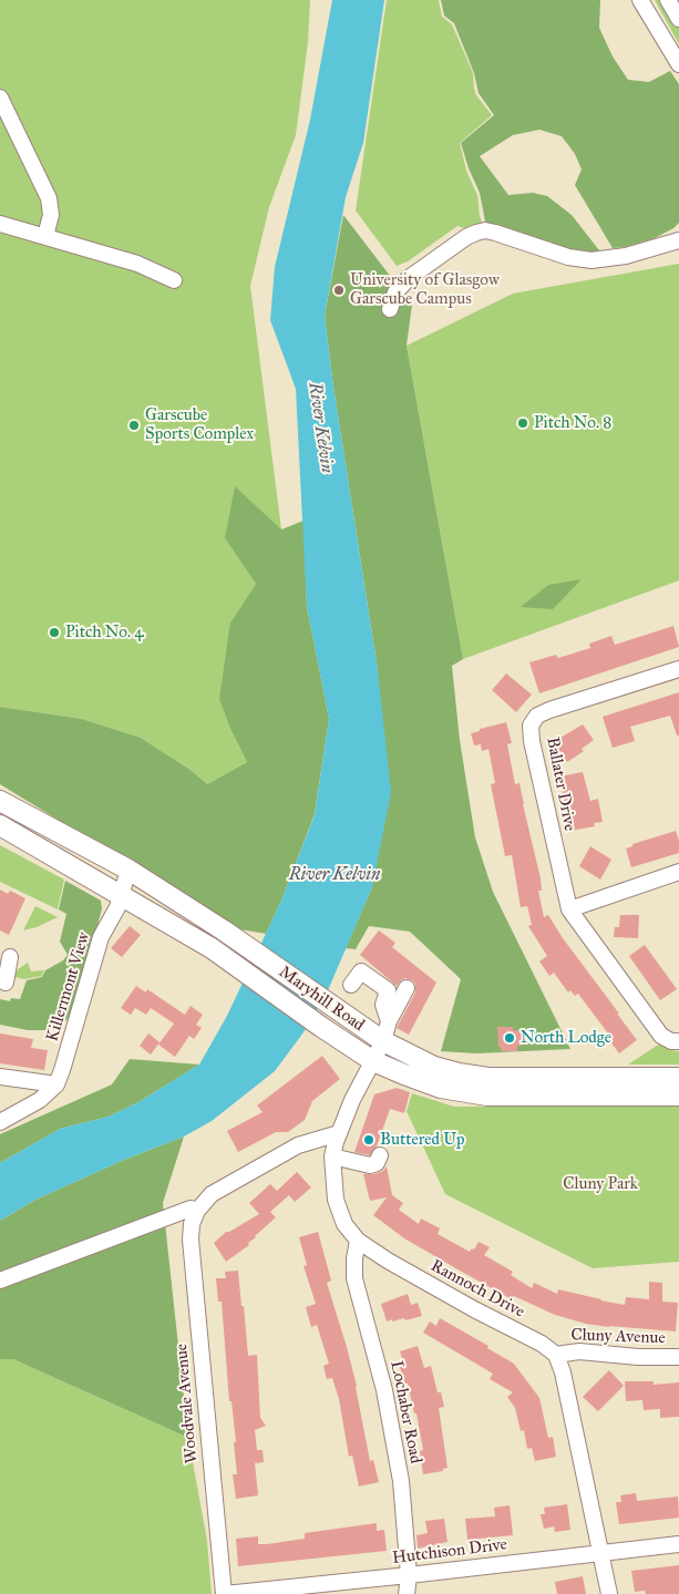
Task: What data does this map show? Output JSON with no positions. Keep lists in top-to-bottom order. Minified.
{"streets":{"main road":["Maryhill Road"],"street":["Ballater Drive","Killermont View","Rannoch Drive","Cluny Avenue","Woodvale Avenue","Lochaber Road","Hutchison Drive"]},"crossings":[["Killermont View","Maryhill Road"],["Maryhill Road","Rannoch Drive"],["Rannoch Drive","Cluny Avenue"],["Rannoch Drive","Lochaber Road"],["Woodvale Avenue","Hutchison Drive"],["Lochaber Road","Hutchison Drive"]],"water":["River Kelvin"],"parks":["Cluny Park"],"places":["University of Glasgow Garscube Campus","Pitch No. 8","Garscube Sports Complex","Pitch No. 4","North Lodge","Buttered Up"]}
